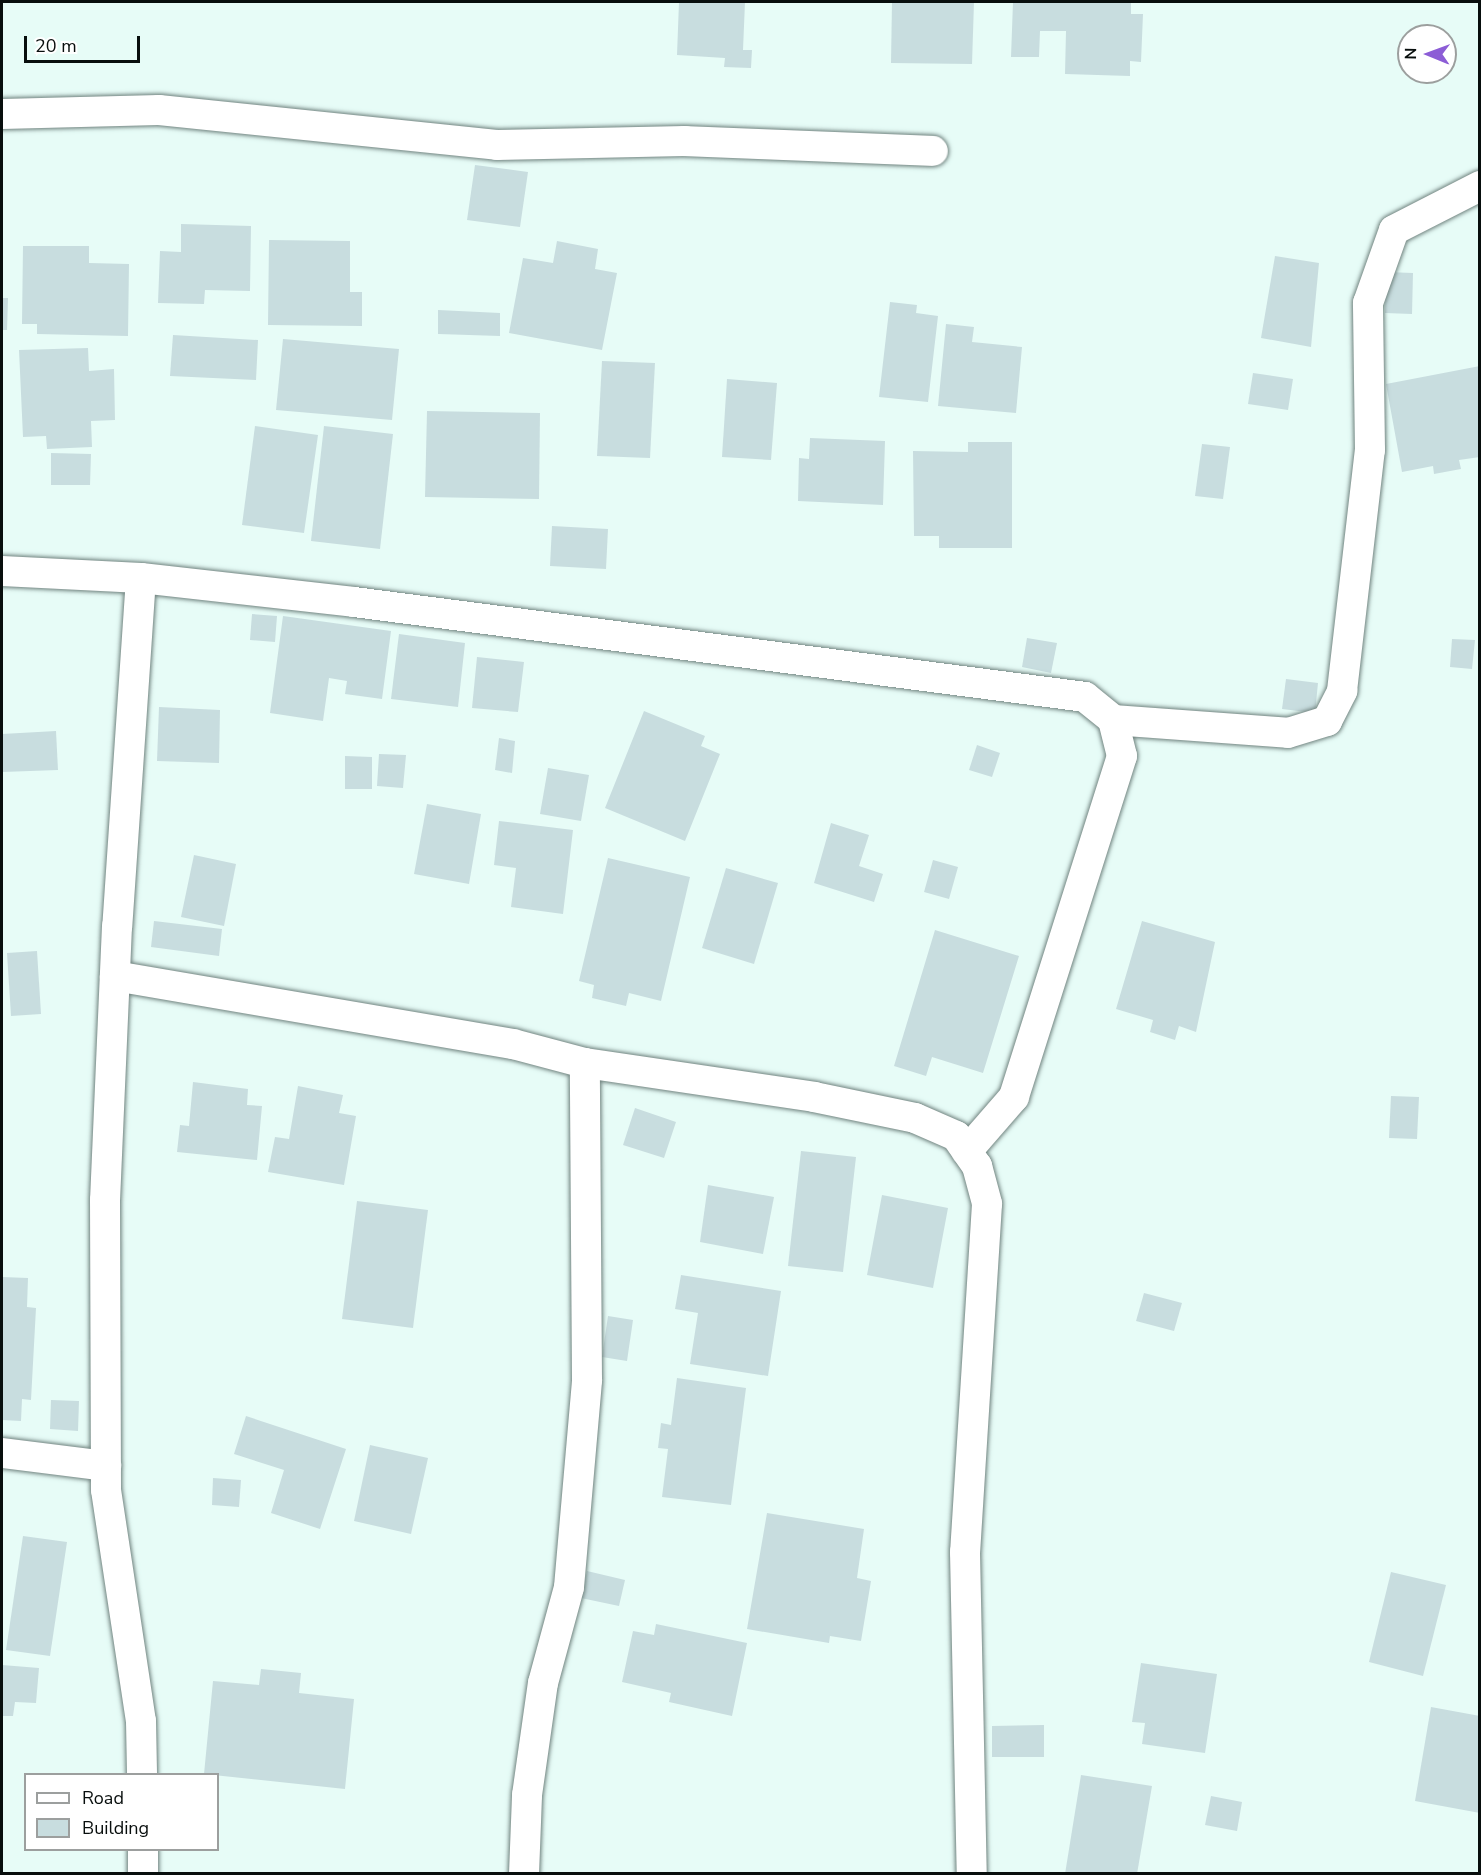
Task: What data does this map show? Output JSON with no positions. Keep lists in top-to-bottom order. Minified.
{"legend":["Road","Building"],"scale_bar":"20 m","north":"left"}
